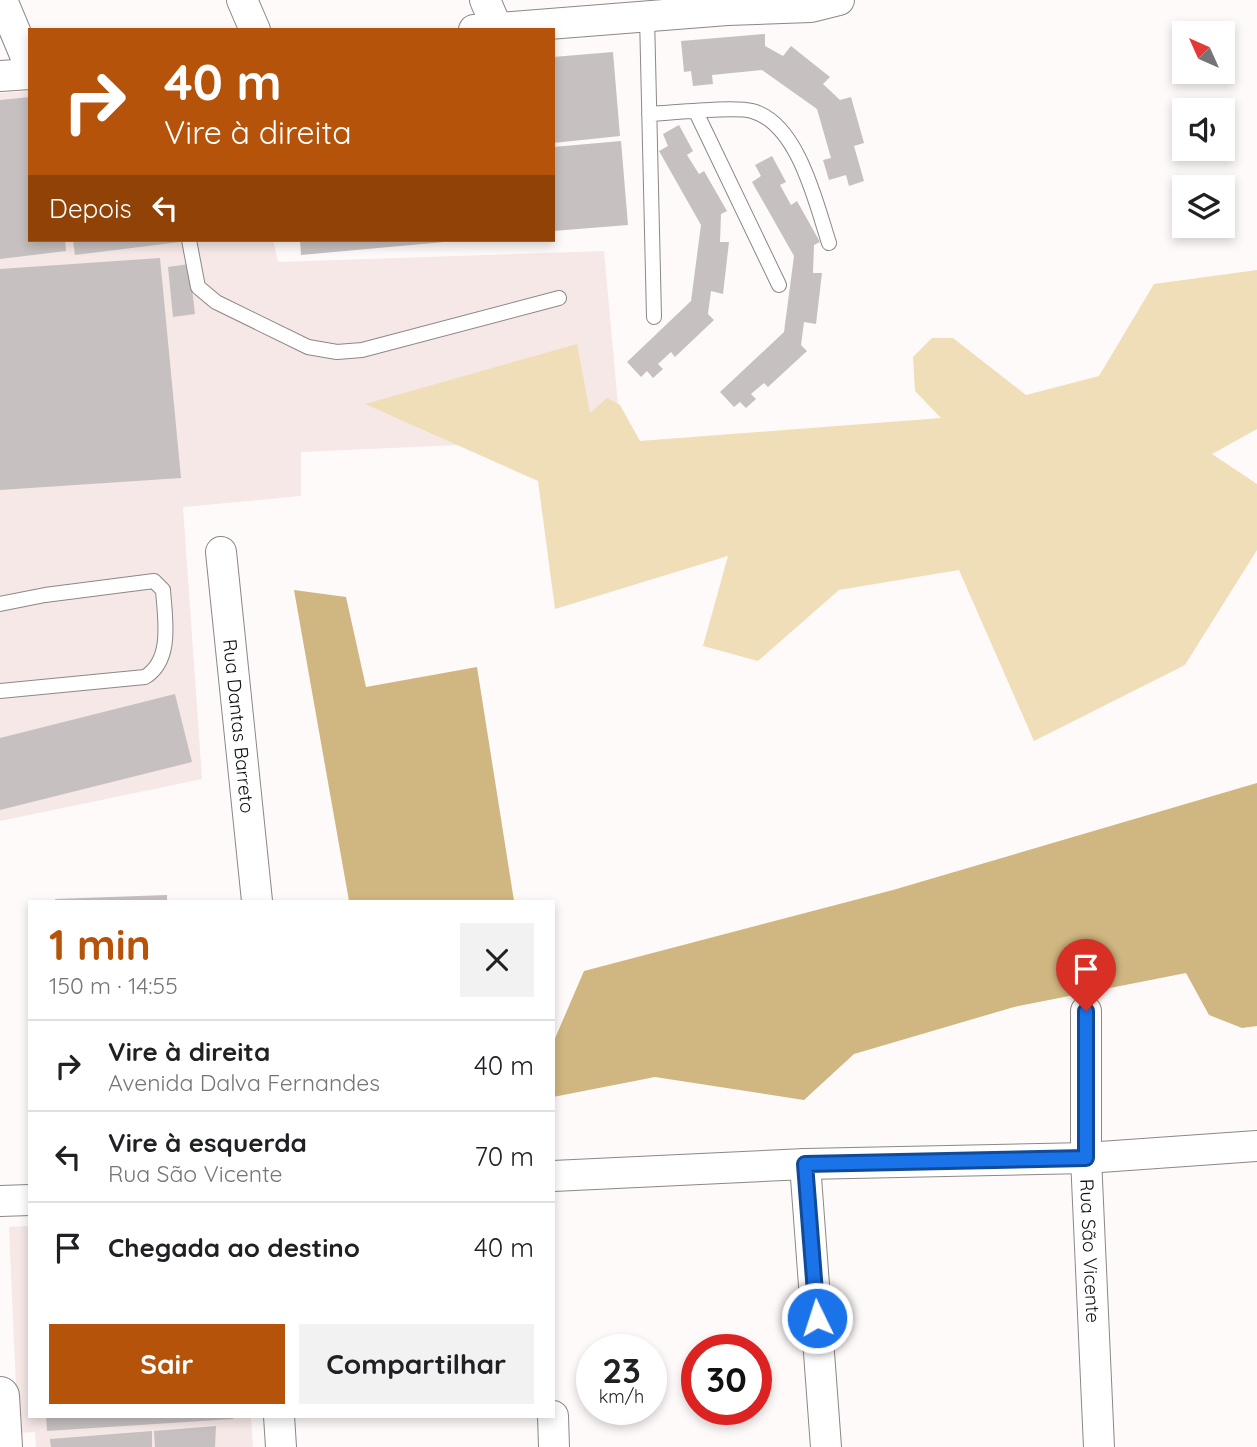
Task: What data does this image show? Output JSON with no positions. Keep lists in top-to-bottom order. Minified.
{"streets":{"street":["Rua Dantas Barreto","Rua São Vicente"]},"north":"top left","page":{"turn":["40 m","Vire à direita"],"then":"Depois","heading":["1 min","150 m · 14:55"],"list":[{"name":"Vire à direita","note":"Avenida Dalva Fernandes","value":"40 m"},{"name":"Vire à esquerda","note":"Rua São Vicente","value":"70 m"},{"name":"Chegada ao destino","value":"40 m"}],"buttons":["Sair","Compartilhar"],"speed":"23 km/h","limit":"30"}}
